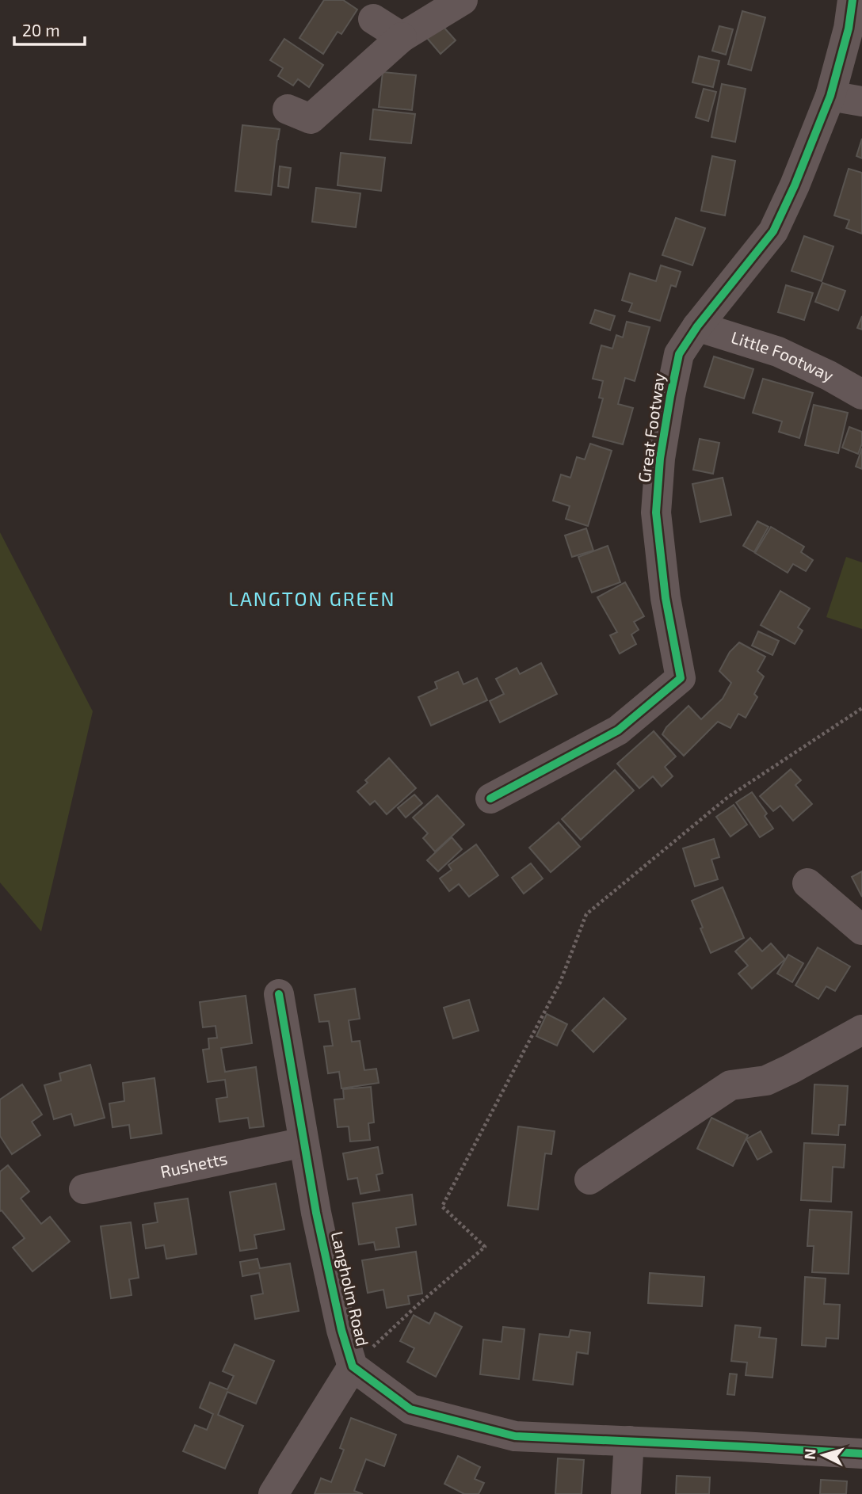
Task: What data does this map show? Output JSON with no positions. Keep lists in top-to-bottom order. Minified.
{"streets":{"street":["Little Footway","Great Footway","Rushetts","Langholm Road"]},"crossings":[["Little Footway","Great Footway"],["Rushetts","Langholm Road"]],"districts":["LANGTON GREEN"],"scale_bar":"20 m","north":"left"}
